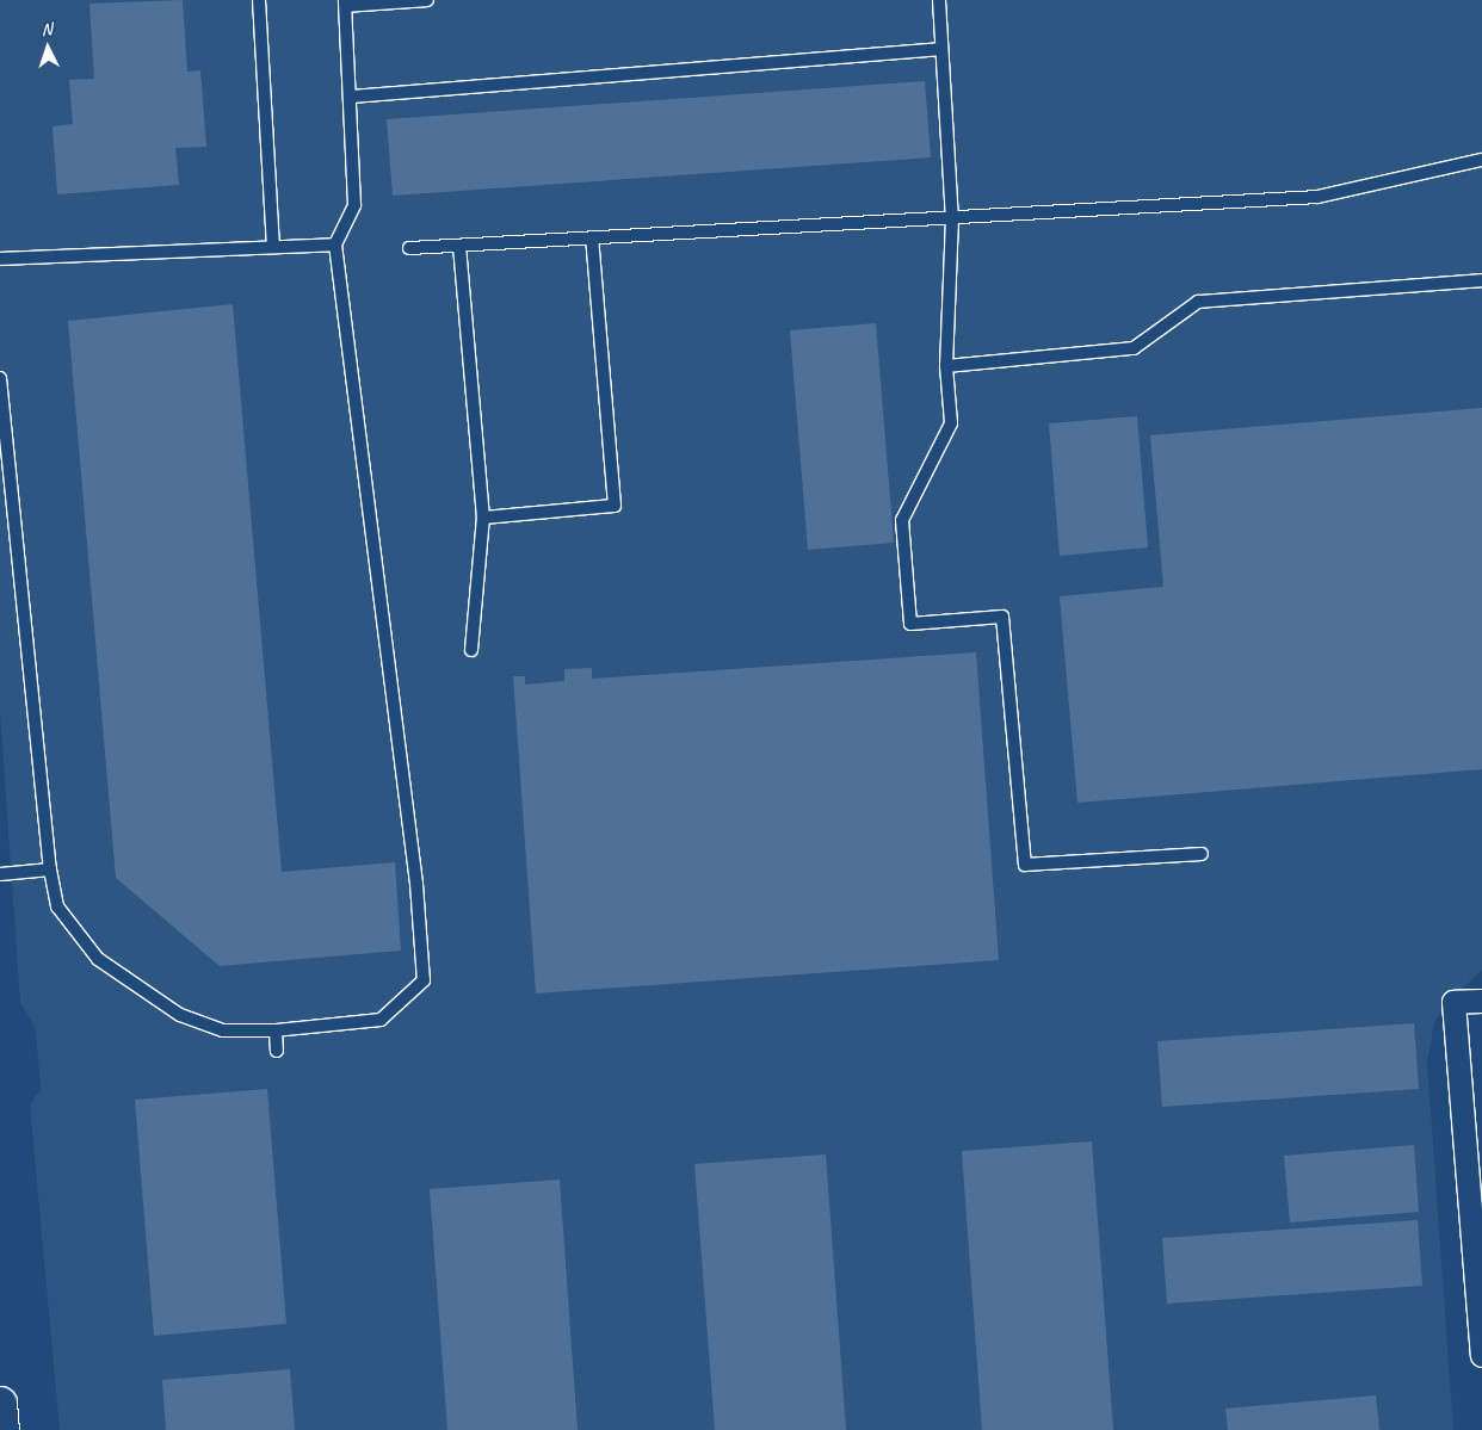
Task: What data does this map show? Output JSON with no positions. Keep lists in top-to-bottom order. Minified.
{"north":"top"}
